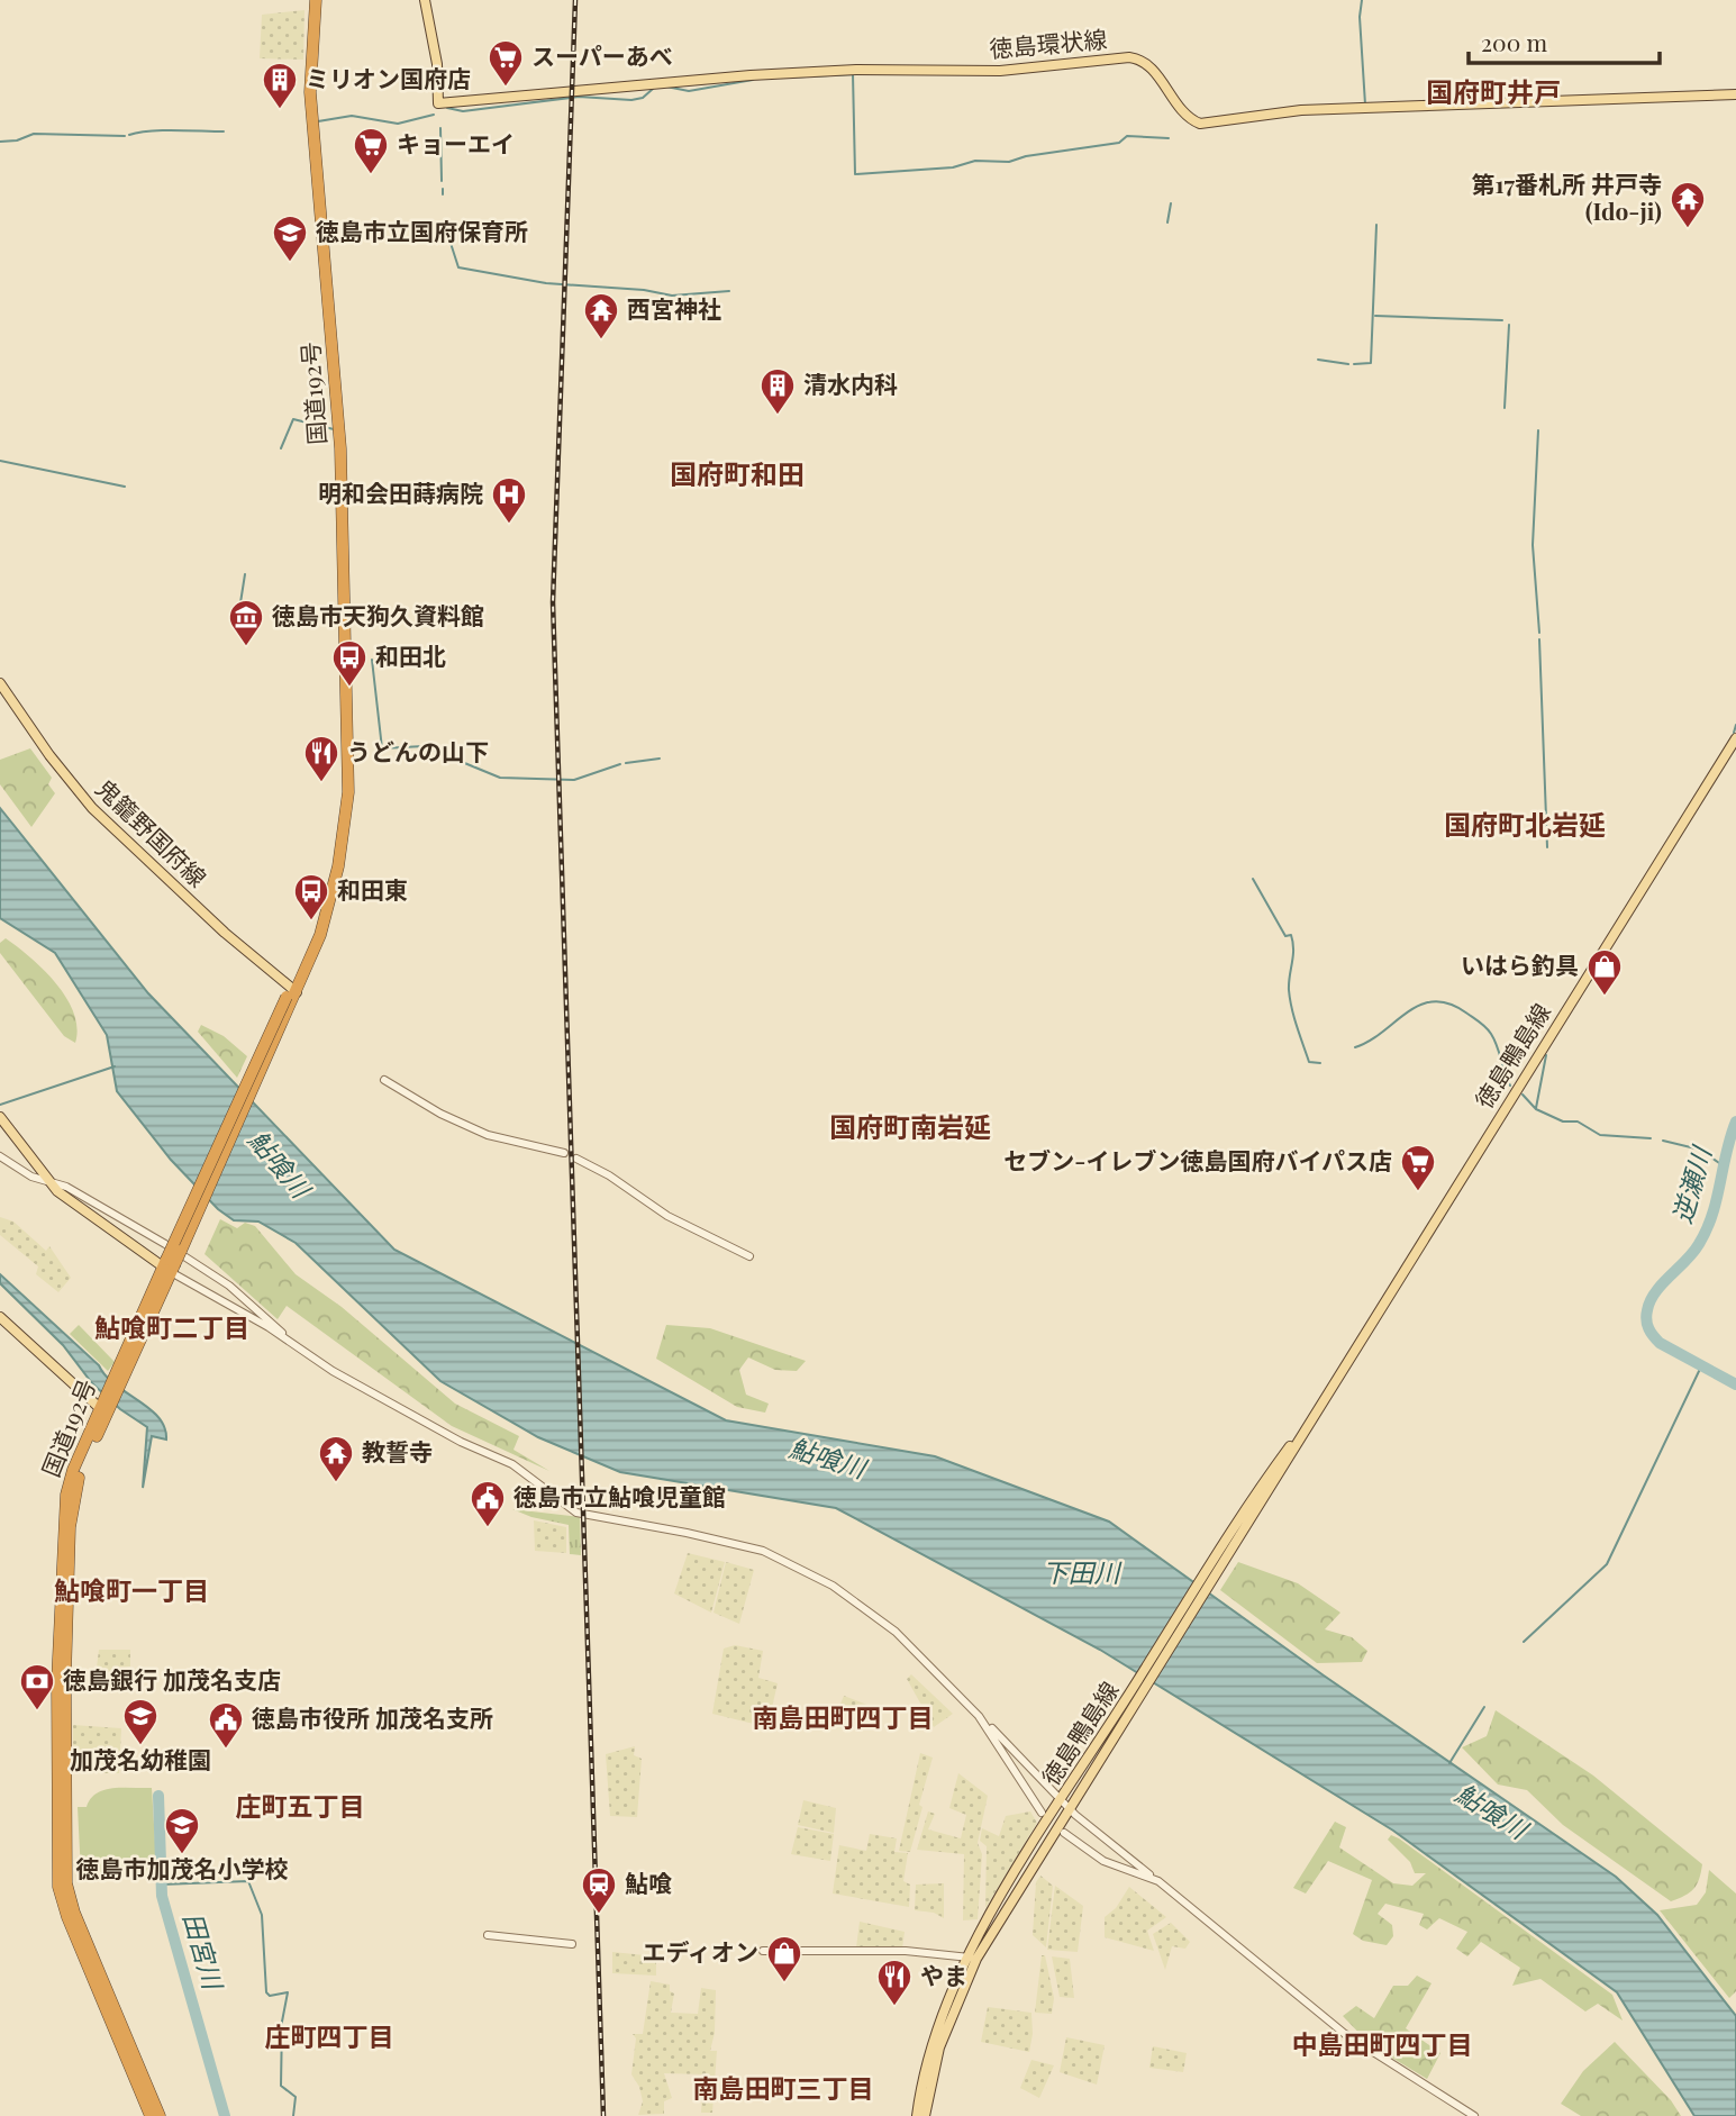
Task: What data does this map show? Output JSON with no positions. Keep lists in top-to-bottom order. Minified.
{"streets":{"highway":["国道192号"],"main road":["徳島環状線","鬼籠野国府線","徳島鴨島線"]},"crossings":[["国道192号","鬼籠野国府線"]],"districts":["国府町井戸","国府町和田","国府町北岩延","国府町南岩延","鮎喰町二丁目","鮎喰町一丁目","南島田町四丁目","庄町五丁目","庄町四丁目","中島田町四丁目","南島田町三丁目"],"water":["鮎喰川","逆瀬川","下田川","田宮川"],"places":{"supermarket":["スーパーあべ","キョーエイ","セブン-イレブン徳島国府バイパス店"],"building":["ミリオン国府店","清水内科"],"temple":["第17番札所 井戸寺 (Ido-ji)","西宮神社","教誓寺"],"school or university":["徳島市立国府保育所","加茂名幼稚園","徳島市加茂名小学校"],"hospital":["明和会田蒔病院"],"museum":["徳島市天狗久資料館"],"bus stop":["和田北","和田東"],"restaurant":["うどんの山下","やま"],"shop":["いはら釣具","エディオン"],"public building":["徳島市立鮎喰児童館","徳島市役所 加茂名支所"],"bank":["徳島銀行 加茂名支店"],"station":["鮎喰"]},"scale_bar":"200 m"}
